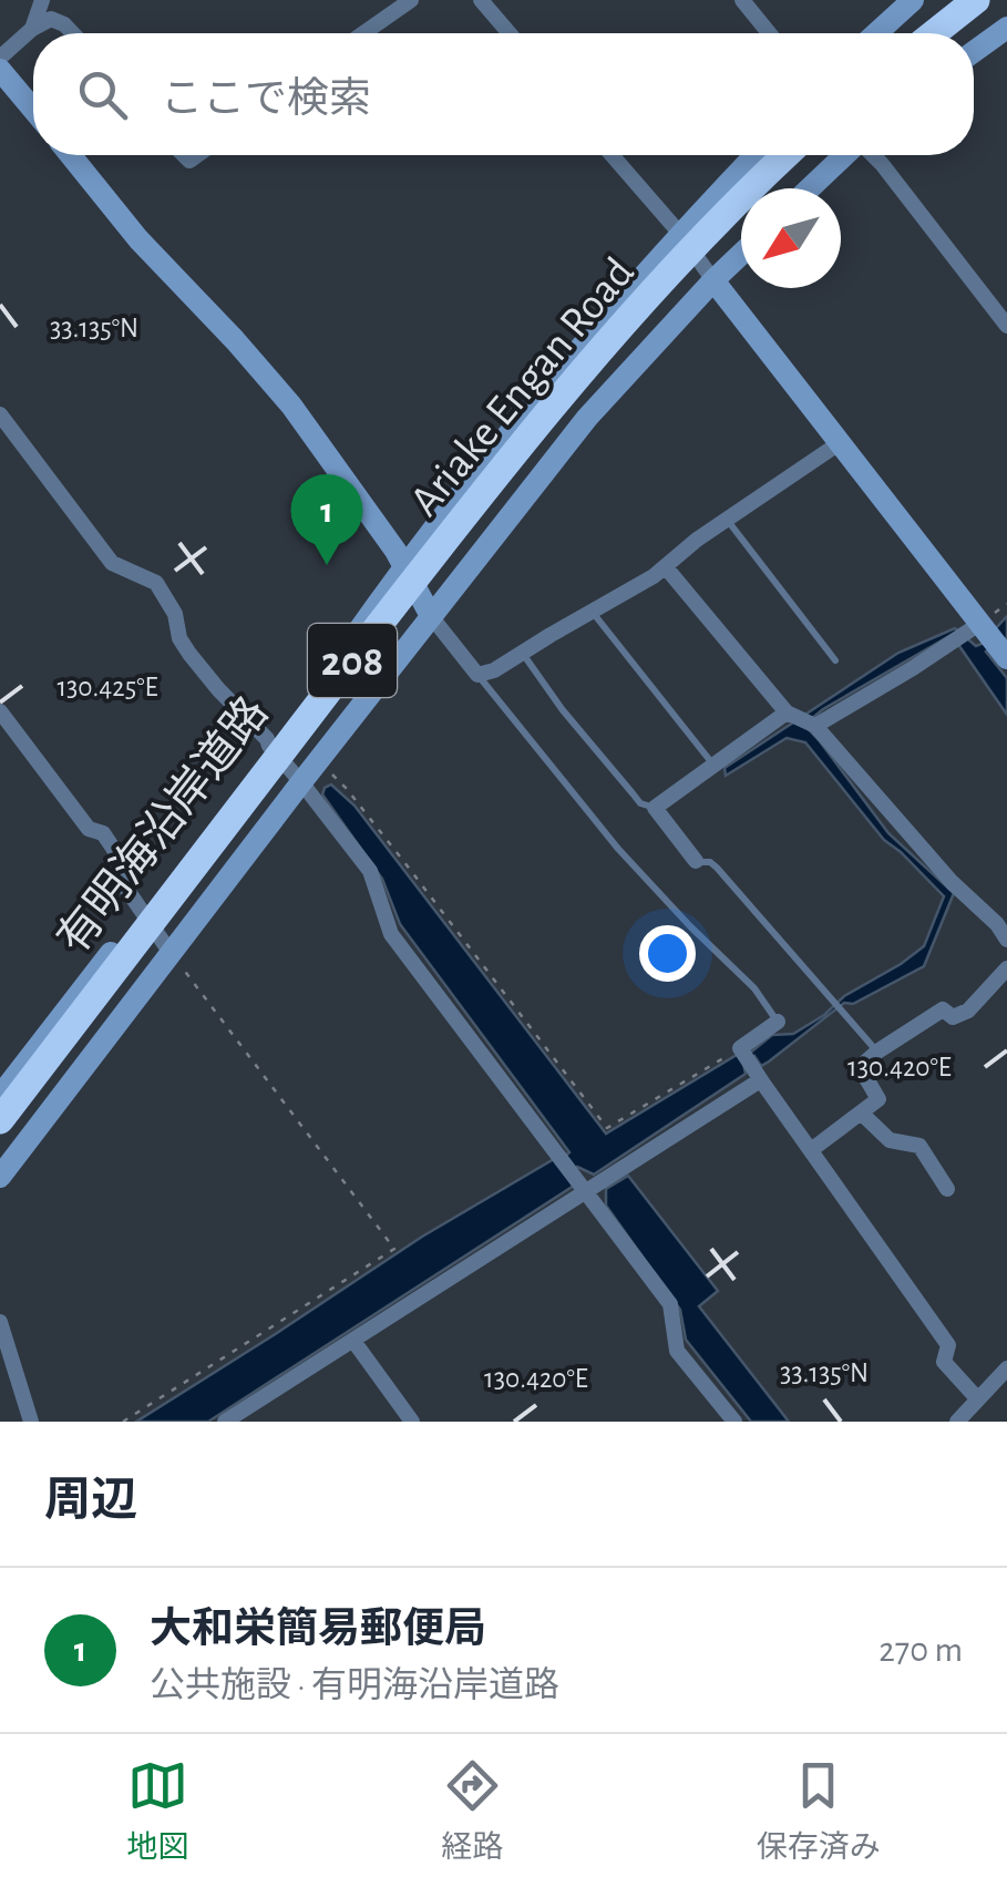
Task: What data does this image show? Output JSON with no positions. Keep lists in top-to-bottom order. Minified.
{"streets":{"highway":["Ariake Engan Road","208"],"main road":["有明海沿岸道路"]},"north":"bottom left","page":{"search":"ここで検索","pins":"1","heading":"周辺","list":[{"mark":"1","name":"大和栄簡易郵便局","note":"公共施設 · 有明海沿岸道路","value":"270 m"}],"nav":["地図","経路","保存済み"]},"coordinates":["33.135°N","130.425°E","130.420°E"]}
